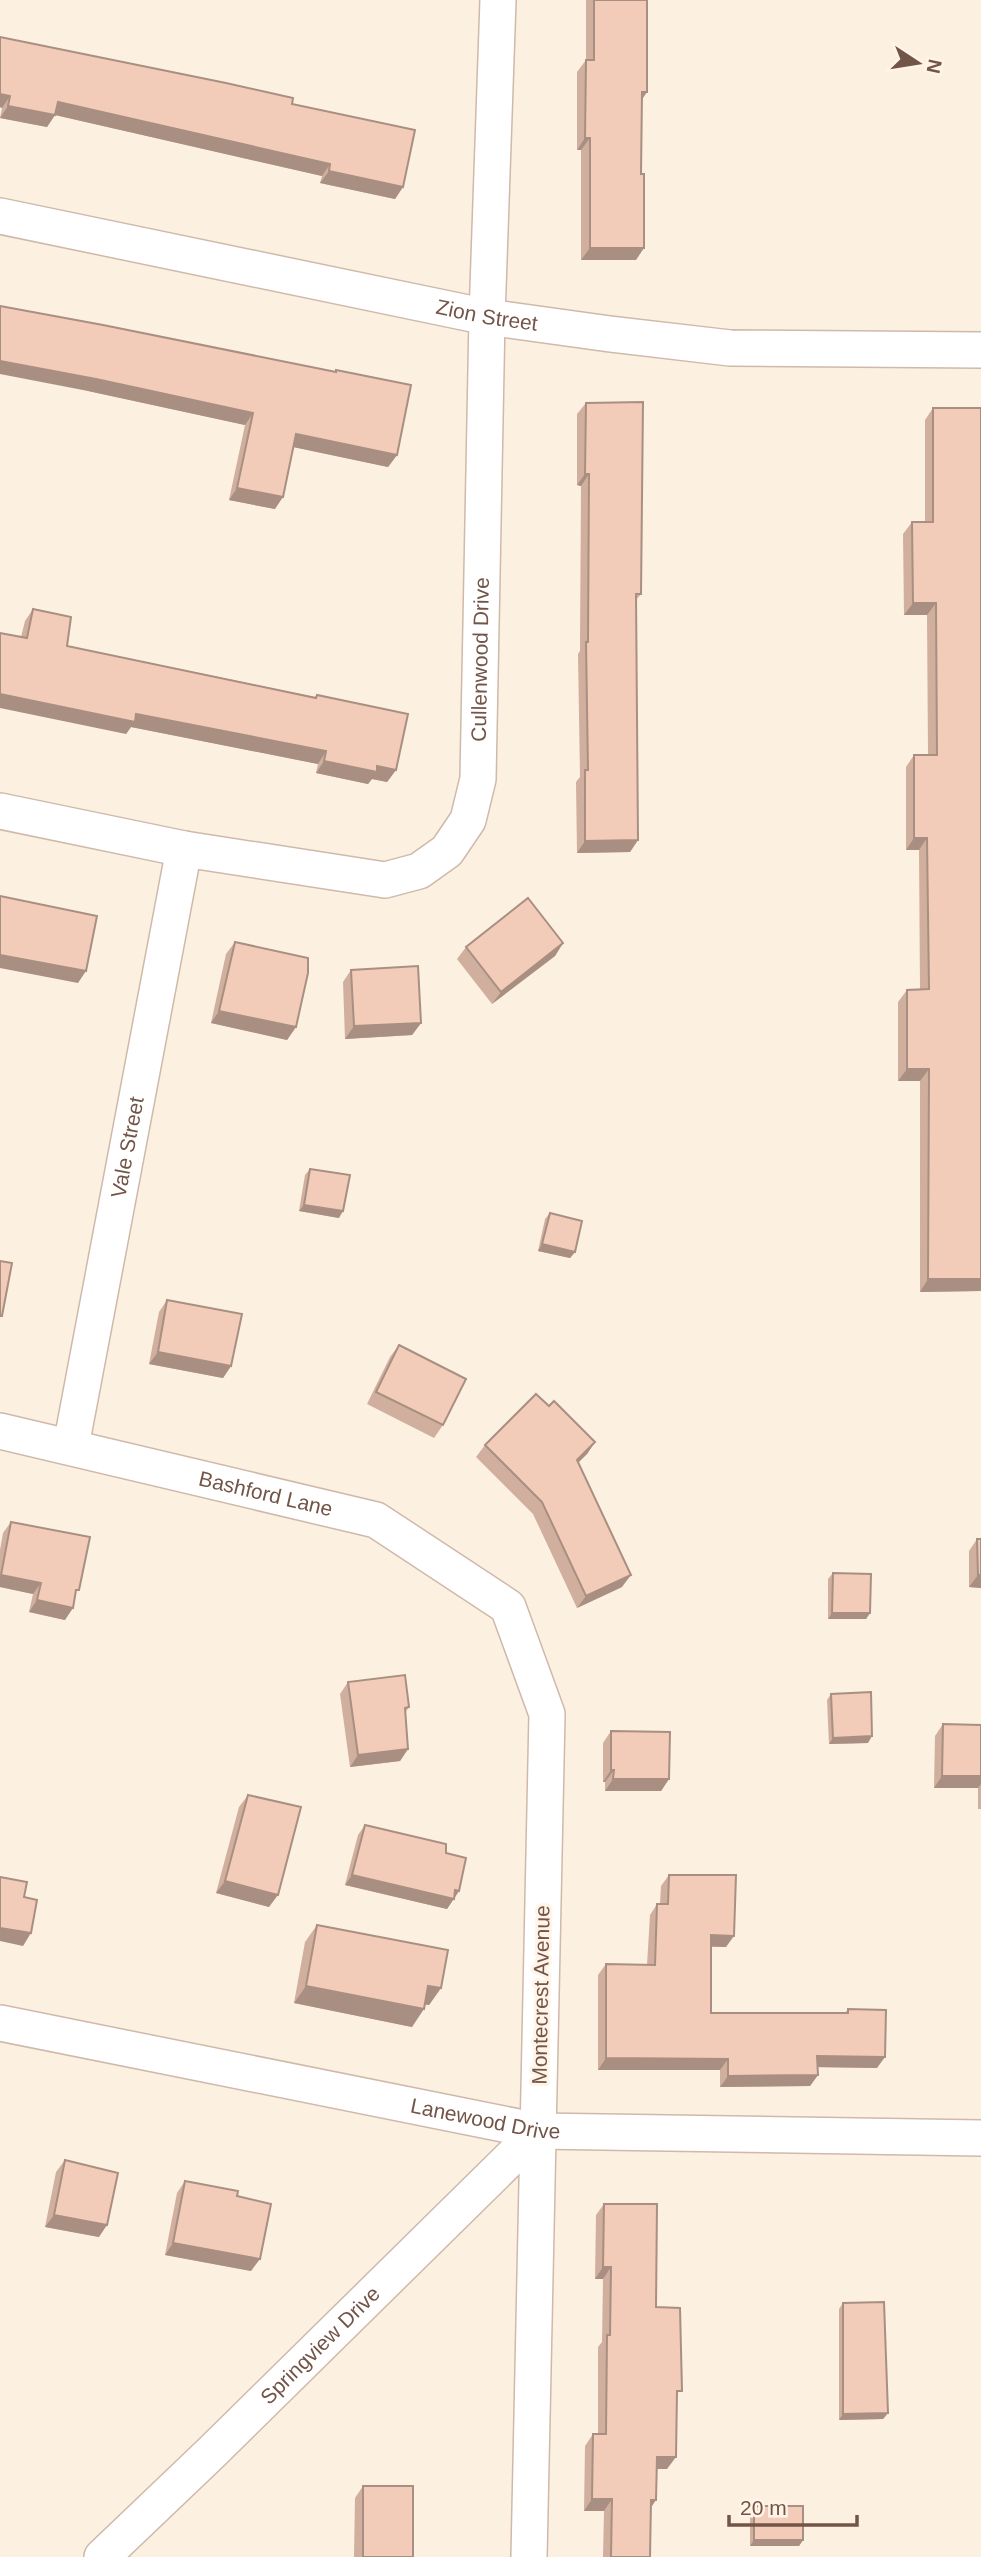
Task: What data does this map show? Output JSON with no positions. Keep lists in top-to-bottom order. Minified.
{"streets":{"street":["Zion Street","Cullenwood Drive","Vale Street","Bashford Lane","Montecrest Avenue","Lanewood Drive","Springview Drive"]},"crossings":[["Zion Street","Cullenwood Drive"],["Cullenwood Drive","Vale Street"],["Vale Street","Bashford Lane"],["Bashford Lane","Montecrest Avenue"],["Montecrest Avenue","Lanewood Drive"],["Montecrest Avenue","Springview Drive"],["Lanewood Drive","Springview Drive"]],"scale_bar":"20 m","north":"right"}
